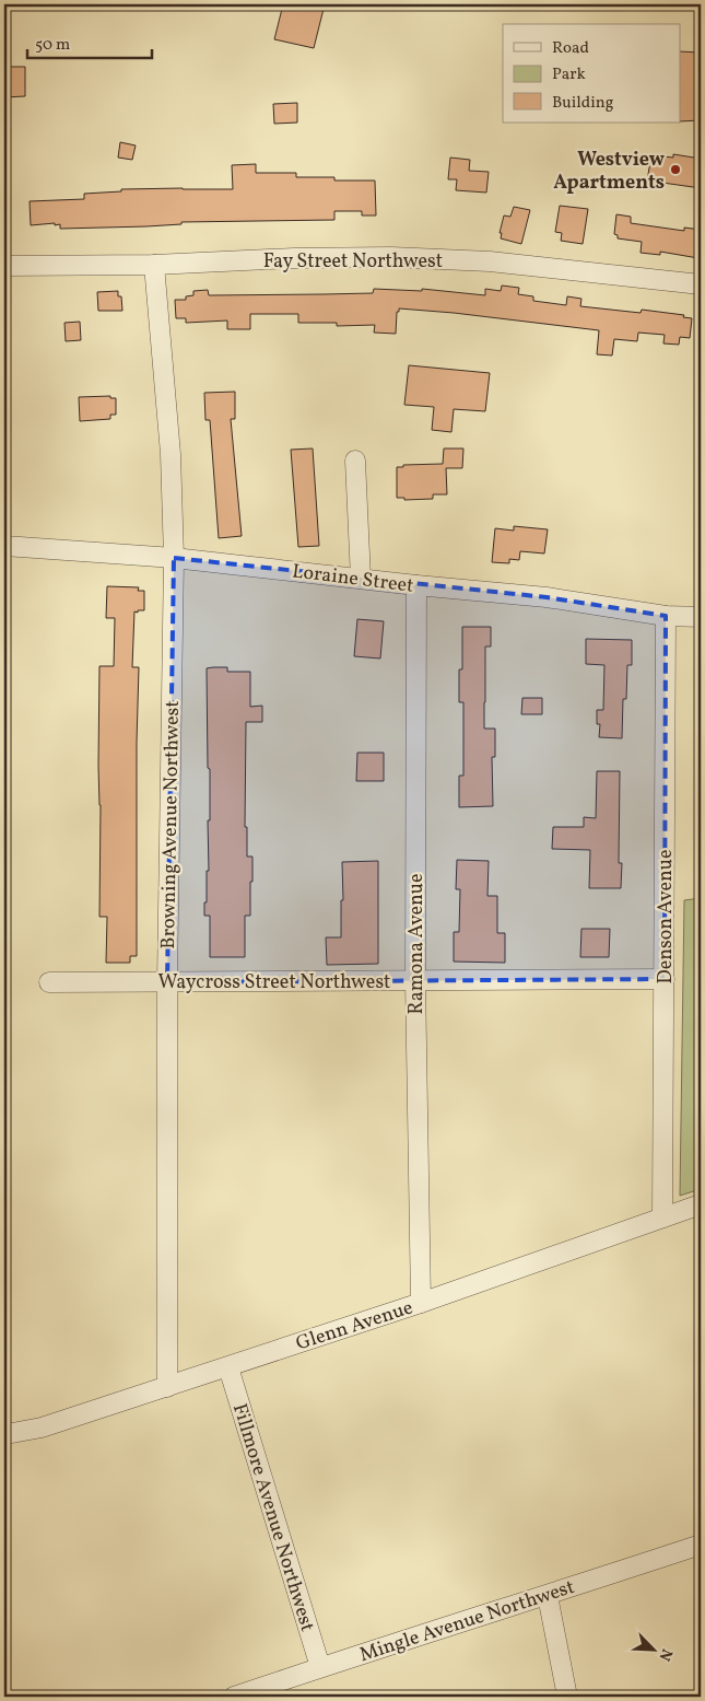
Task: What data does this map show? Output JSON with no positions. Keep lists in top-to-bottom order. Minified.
{"streets":{"street":["Fay Street Northwest","Loraine Street","Browning Avenue Northwest","Denson Avenue","Ramona Avenue","Waycross Street Northwest","Glenn Avenue","Fillmore Avenue Northwest","Mingle Avenue Northwest"]},"crossings":[["Fay Street Northwest","Browning Avenue Northwest"],["Loraine Street","Browning Avenue Northwest"],["Loraine Street","Denson Avenue"],["Loraine Street","Ramona Avenue"],["Browning Avenue Northwest","Waycross Street Northwest"],["Browning Avenue Northwest","Glenn Avenue"],["Denson Avenue","Waycross Street Northwest"],["Denson Avenue","Glenn Avenue"],["Ramona Avenue","Waycross Street Northwest"],["Ramona Avenue","Glenn Avenue"],["Glenn Avenue","Fillmore Avenue Northwest"],["Fillmore Avenue Northwest","Mingle Avenue Northwest"]],"places":["Westview Apartments"],"legend":["Road","Park","Building"],"scale_bar":"50 m","north":"bottom right"}
